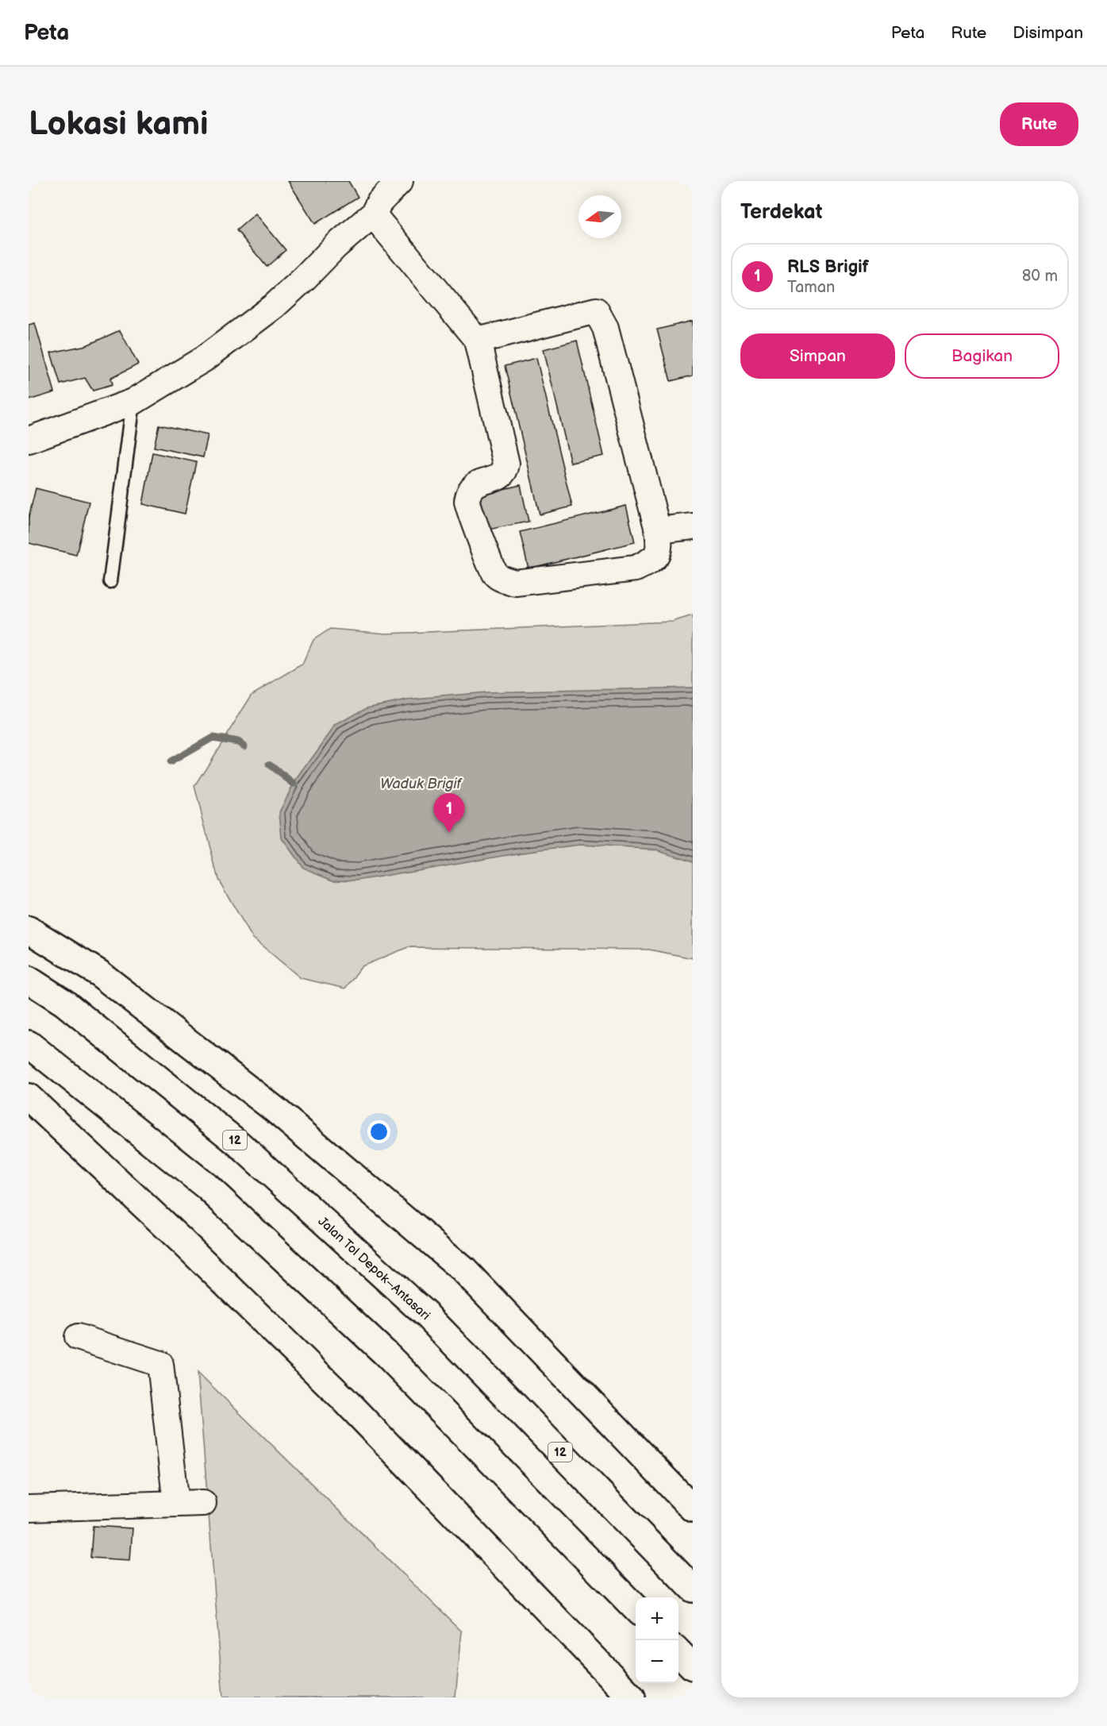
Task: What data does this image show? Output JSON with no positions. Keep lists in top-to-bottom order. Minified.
{"streets":{"highway":["12","Jalan Tol Depok–Antasari"]},"water":["Waduk Brigif"],"north":"left","page":{"header":"Peta","nav":["Peta","Rute","Disimpan"],"buttons":["Rute",["Simpan","Bagikan"]],"title":"Lokasi kami","heading":"Terdekat","list":[{"mark":"1","name":"RLS Brigif","note":"Taman","value":"80 m"}],"pins":"1","map_buttons":["+","−"]}}
